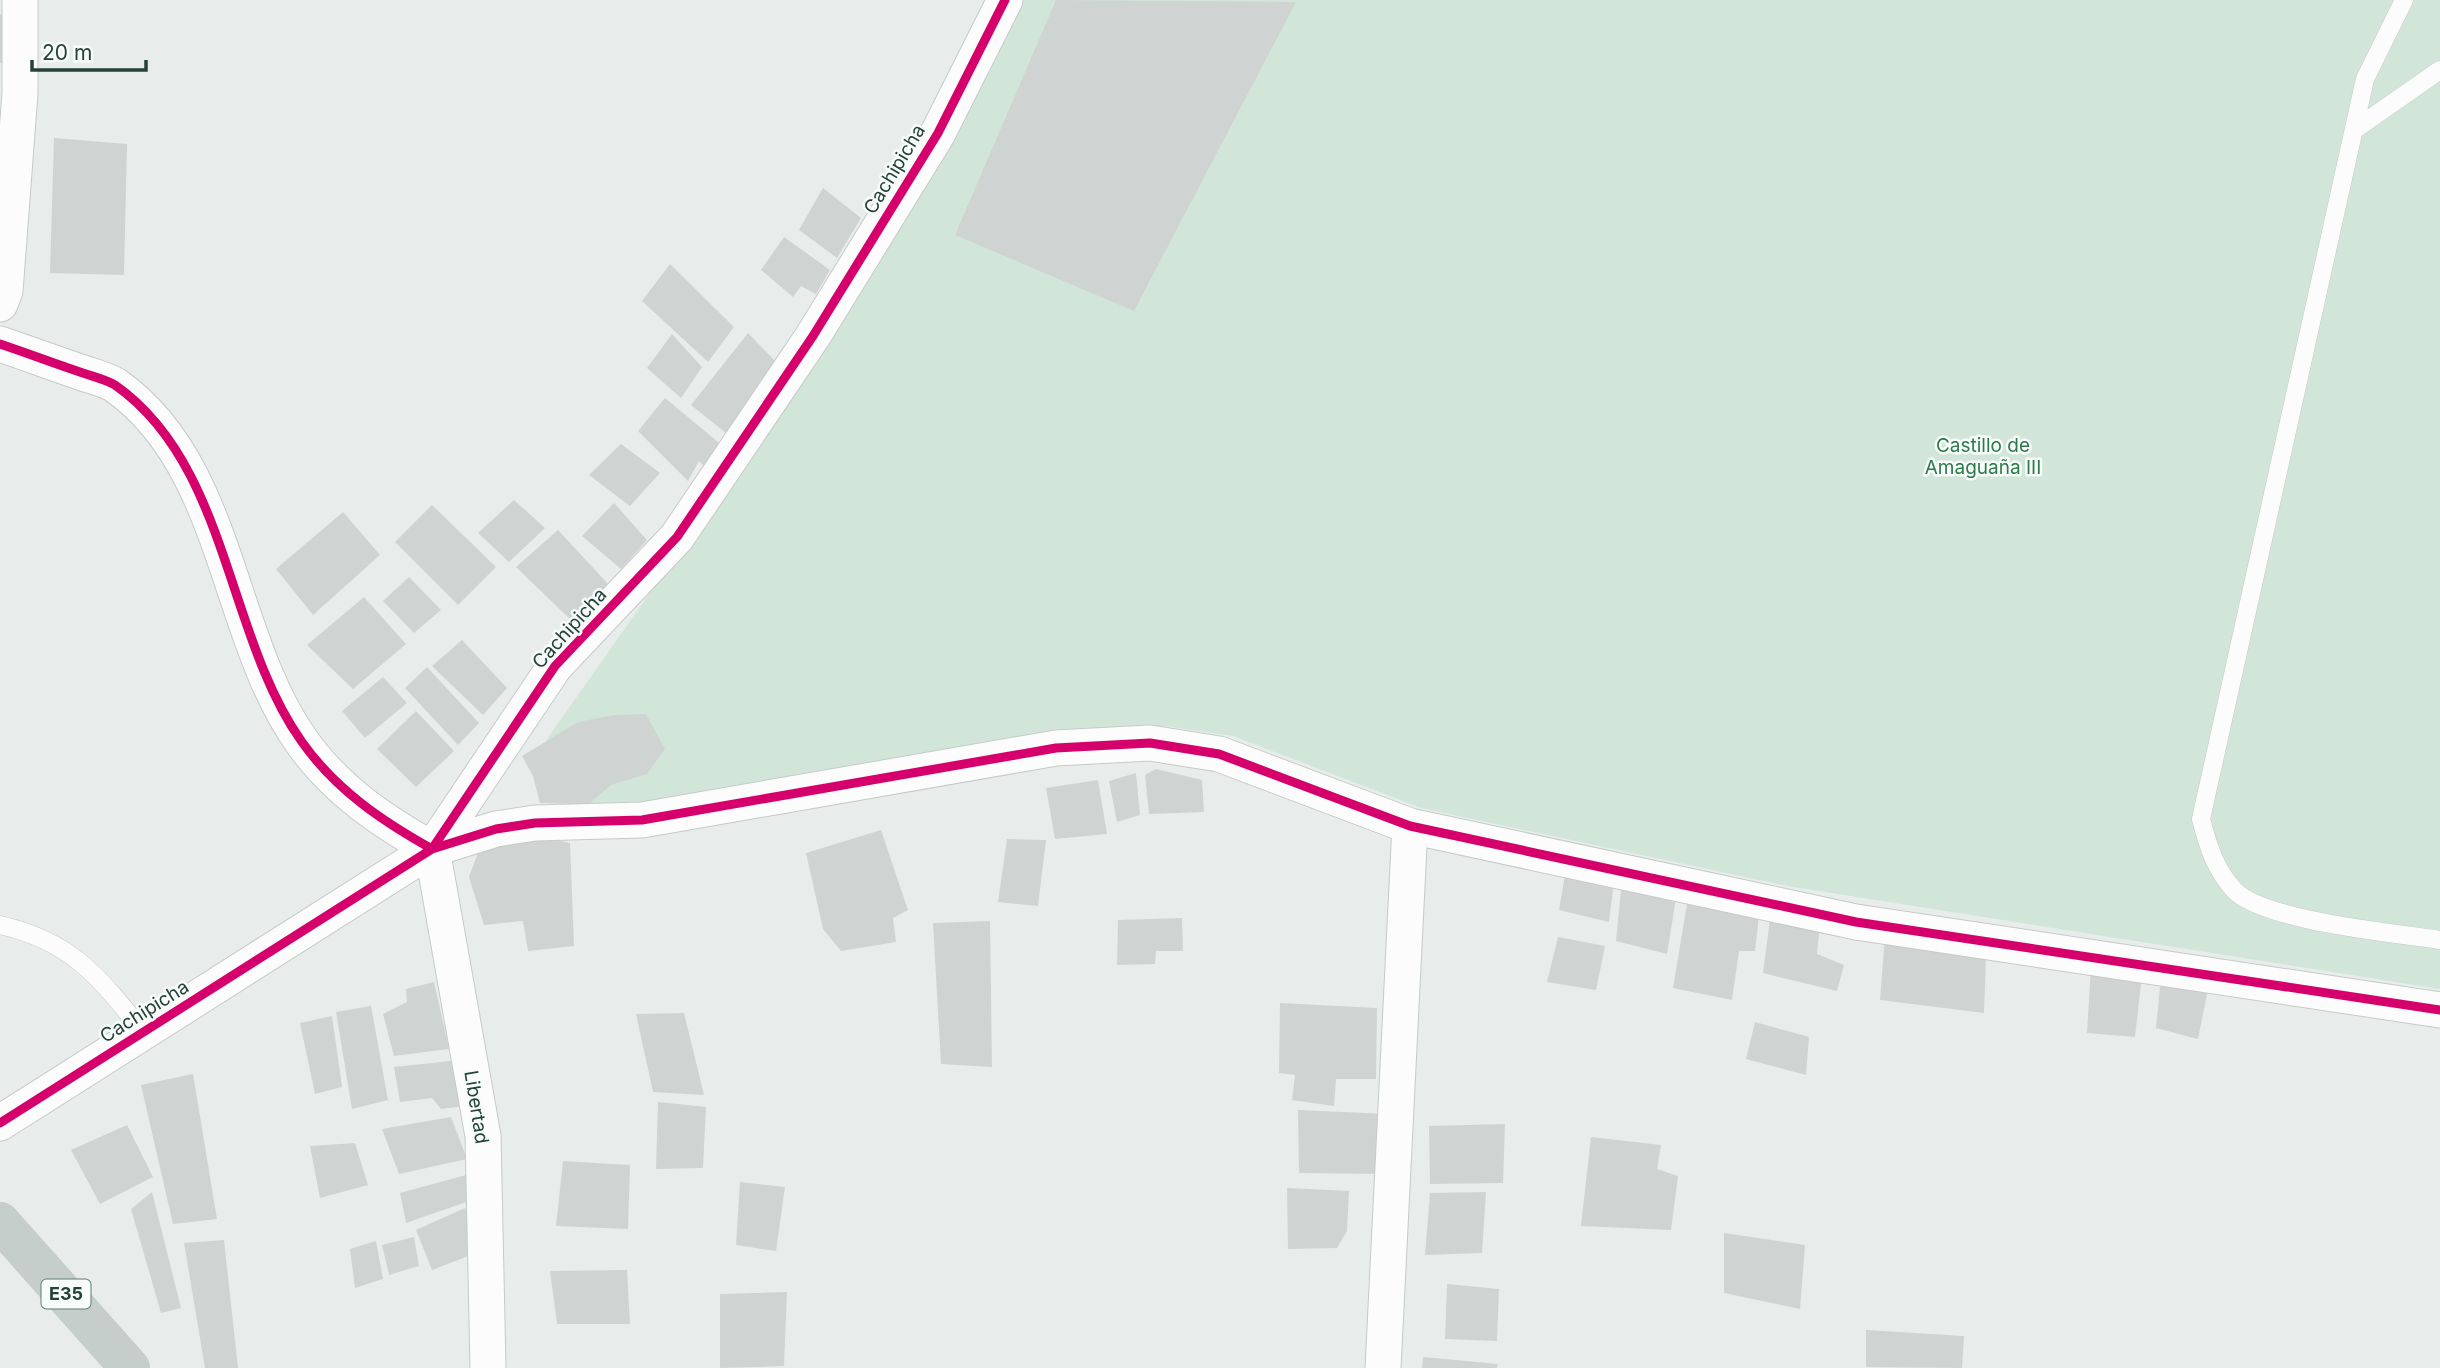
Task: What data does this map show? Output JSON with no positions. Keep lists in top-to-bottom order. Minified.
{"streets":{"highway":["E35"],"street":["Cachipicha","Libertad"]},"crossings":[["Cachipicha","Libertad"]],"parks":["Castillo de Amaguaña III"],"scale_bar":"20 m"}
